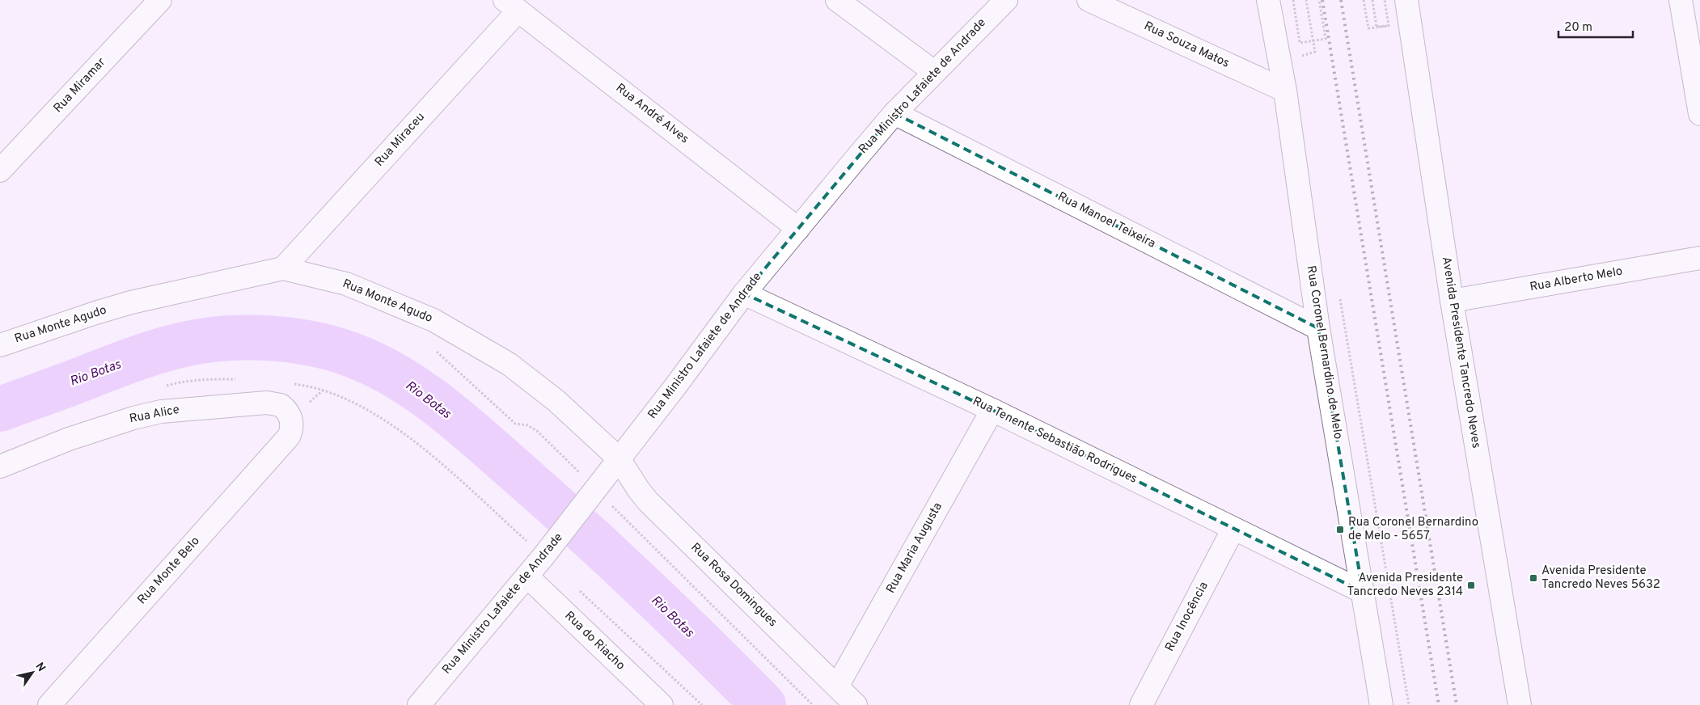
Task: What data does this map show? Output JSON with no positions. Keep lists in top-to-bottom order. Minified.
{"streets":{"street":["Rua Souza Matos","Rua Miramar","Rua Ministro Lafaiete de Andrade","Rua André Alves","Rua Miraceu","Rua Manoel Teixeira","Rua Alberto Melo","Rua Monte Agudo","Rua Coronel Bernardino de Melo","Avenida Presidente Tancredo Neves","Rua Alice","Rua Tenente Sebastião Rodrigues","Rua Maria Augusta","Rua Monte Belo","Rua Rosa Domingues","Rua Inocência","Rua do Riacho"]},"crossings":[["Rua Souza Matos","Rua Coronel Bernardino de Melo"],["Rua Ministro Lafaiete de Andrade","Rua André Alves"],["Rua Ministro Lafaiete de Andrade","Rua Manoel Teixeira"],["Rua Ministro Lafaiete de Andrade","Rua Monte Agudo"],["Rua Ministro Lafaiete de Andrade","Rua Tenente Sebastião Rodrigues"],["Rua Ministro Lafaiete de Andrade","Rua Rosa Domingues"],["Rua Ministro Lafaiete de Andrade","Rua do Riacho"],["Rua André Alves","Rua Miraceu"],["Rua Miraceu","Rua Monte Agudo"],["Rua Manoel Teixeira","Rua Coronel Bernardino de Melo"],["Rua Alberto Melo","Avenida Presidente Tancredo Neves"],["Rua Monte Agudo","Rua Rosa Domingues"],["Rua Coronel Bernardino de Melo","Rua Tenente Sebastião Rodrigues"],["Rua Alice","Rua Monte Belo"],["Rua Tenente Sebastião Rodrigues","Rua Maria Augusta"],["Rua Tenente Sebastião Rodrigues","Rua Inocência"],["Rua Maria Augusta","Rua Rosa Domingues"]],"water":["Rio Botas"],"places":{"transit":["Rua Coronel Bernardino de Melo - 5657","Avenida Presidente Tancredo Neves 5632","Avenida Presidente Tancredo Neves 2314"]},"scale_bar":"20 m","north":"top right"}
